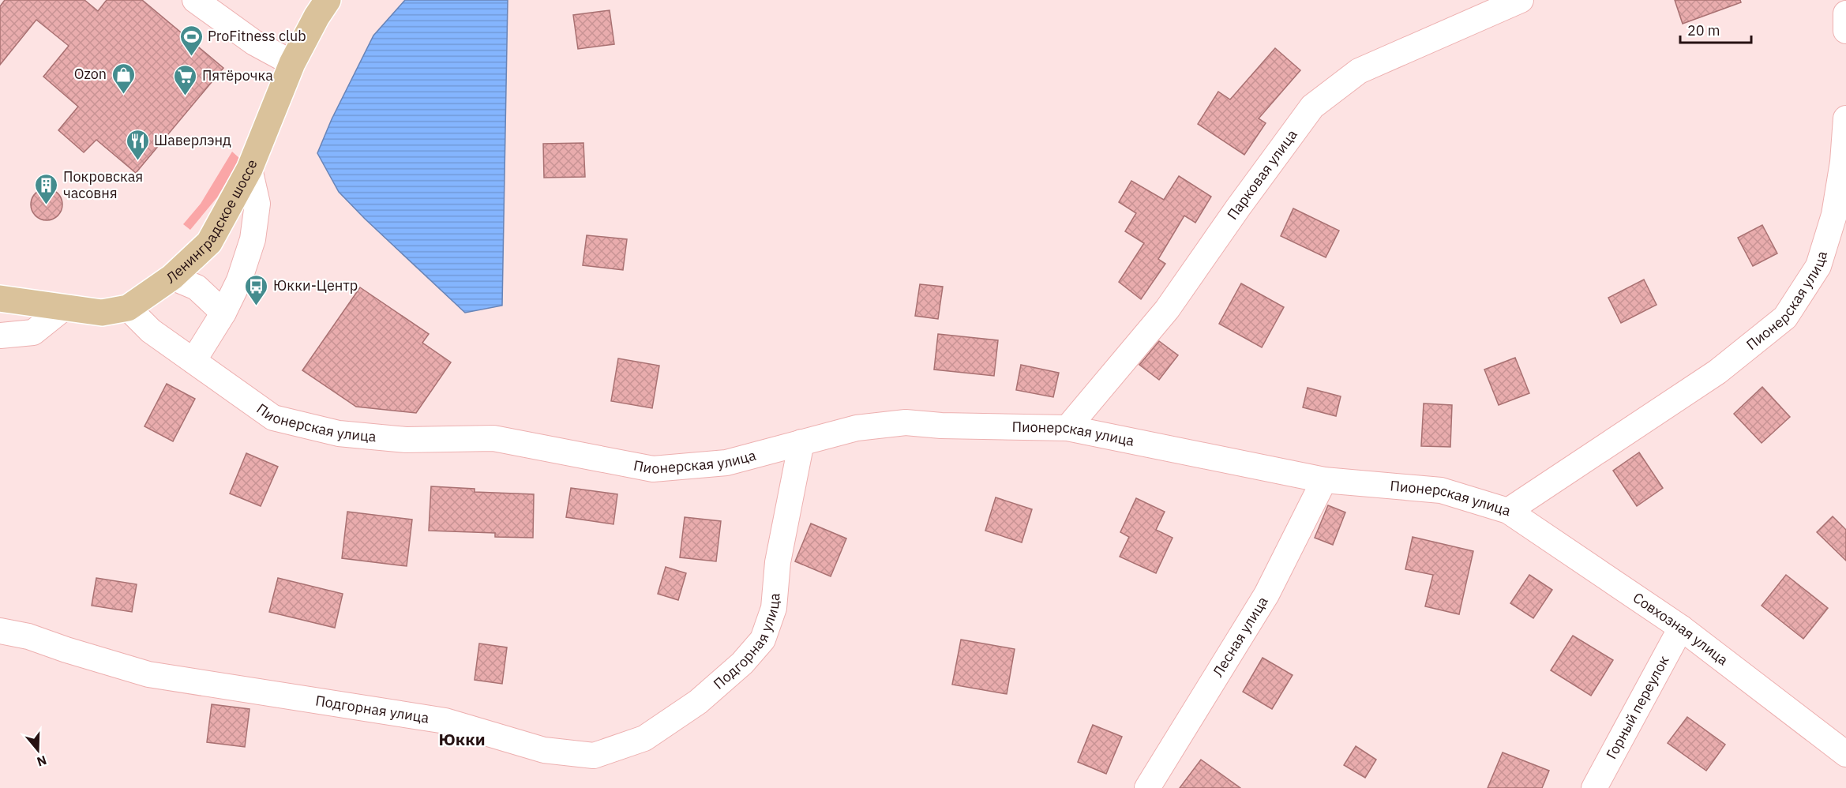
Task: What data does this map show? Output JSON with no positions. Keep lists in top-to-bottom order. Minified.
{"streets":{"main road":["Ленинградское шоссе"],"street":["Парковая улица","Пионерская улица","Совхозная улица","Лесная улица","Подгорная улица","Горный переулок"]},"crossings":[["Парковая улица","Пионерская улица"],["Ленинградское шоссе","Пионерская улица"],["Пионерская улица","Совхозная улица"],["Пионерская улица","Лесная улица"],["Пионерская улица","Подгорная улица"],["Совхозная улица","Горный переулок"]],"districts":["Юкки"],"places":{"sports":["ProFitness club"],"shop":["Ozon"],"supermarket":["Пятёрочка"],"restaurant":["Шаверлэнд"],"building":["Покровская часовня"],"bus stop":["Юкки-Центр"]},"scale_bar":"20 m","north":"bottom"}
